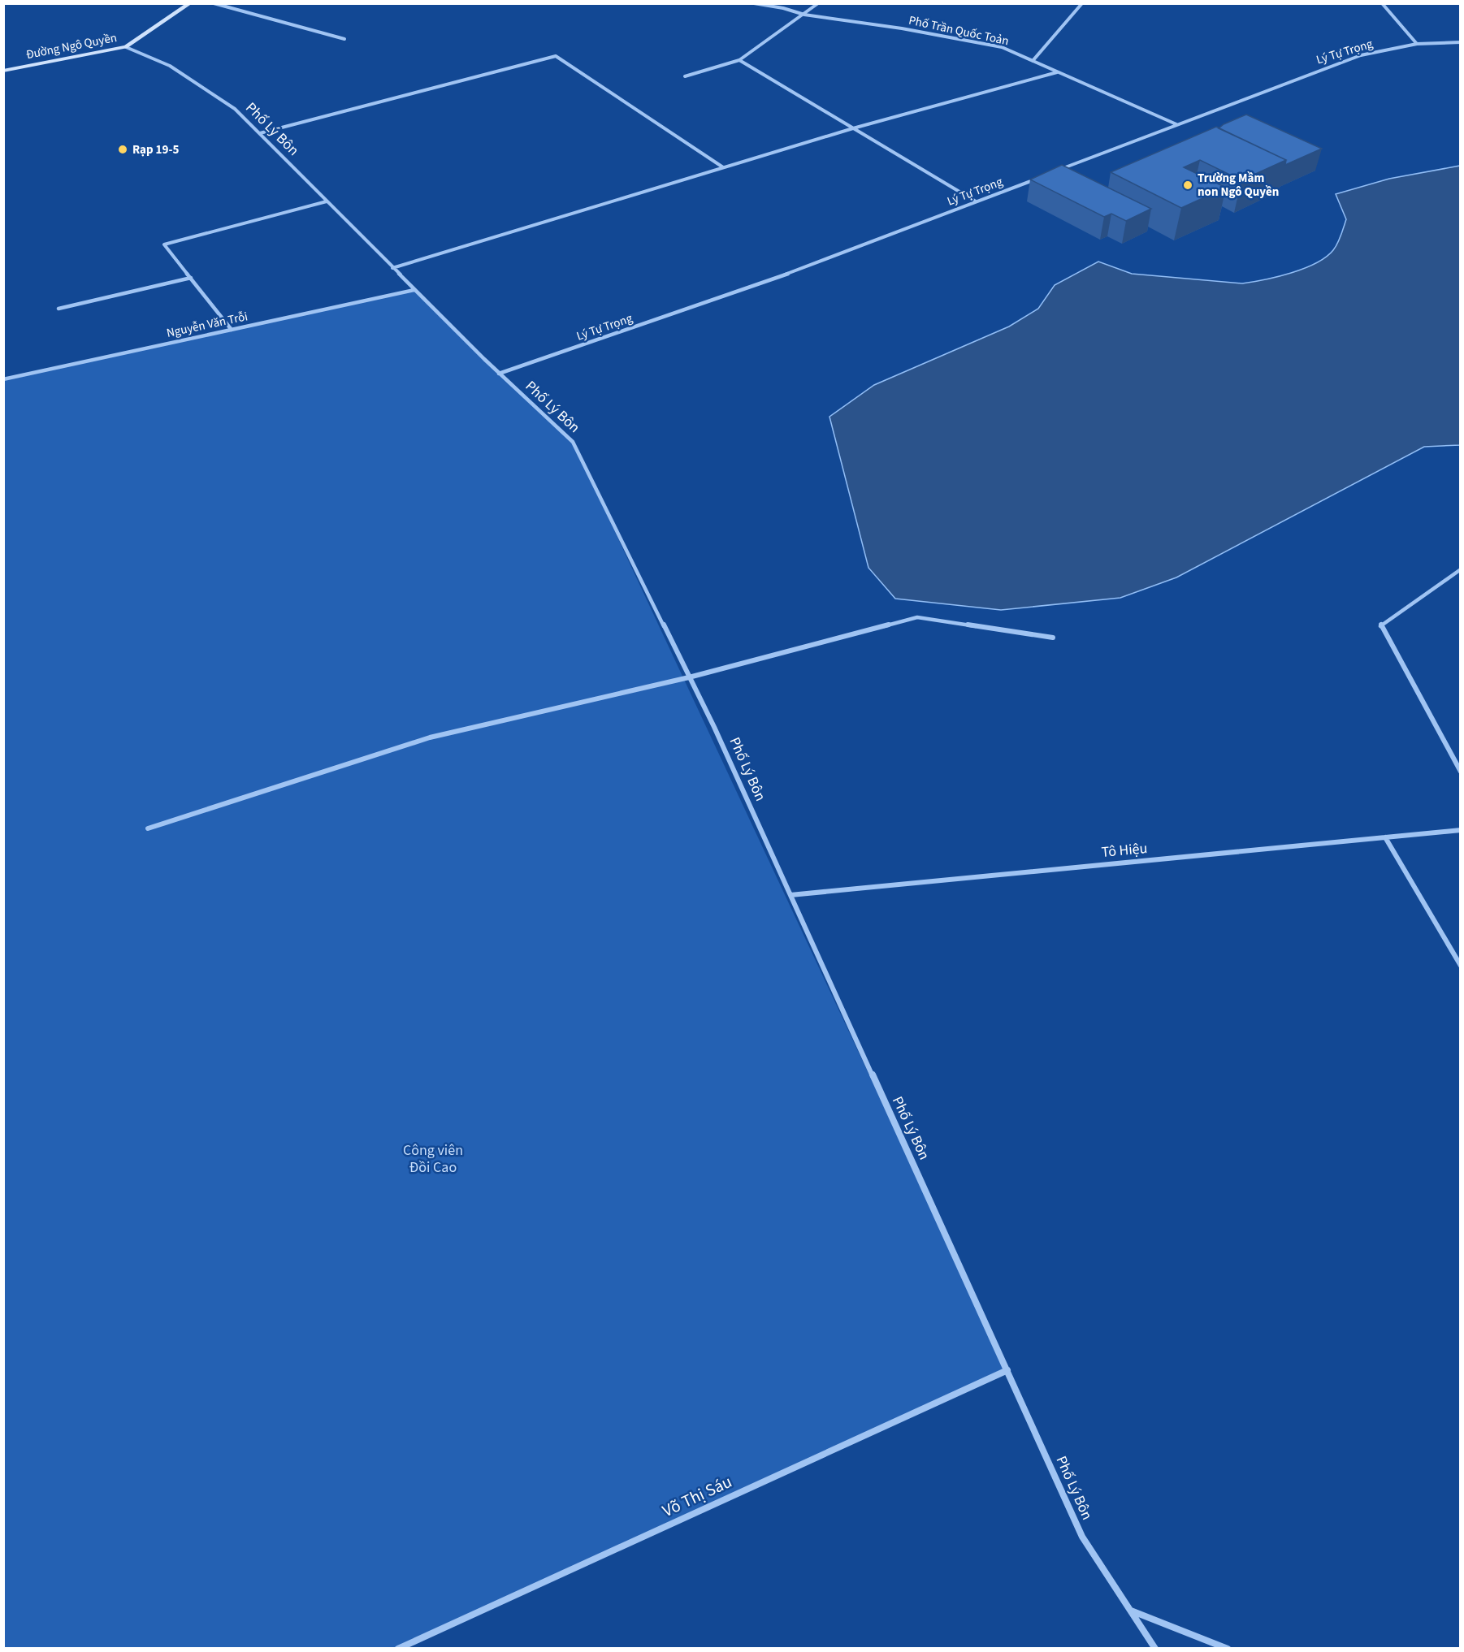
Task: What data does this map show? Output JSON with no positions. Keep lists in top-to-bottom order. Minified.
{"streets":{"street":["Phố Trần Quốc Toản","Đường Ngô Quyền","Lý Tự Trọng","Phố Lý Bôn","Nguyễn Văn Trỗi","Tô Hiệu","Võ Thị Sáu"]},"crossings":[["Phố Trần Quốc Toản","Lý Tự Trọng"],["Đường Ngô Quyền","Phố Lý Bôn"],["Lý Tự Trọng","Phố Lý Bôn"],["Phố Lý Bôn","Nguyễn Văn Trỗi"],["Phố Lý Bôn","Tô Hiệu"],["Phố Lý Bôn","Võ Thị Sáu"]],"parks":["Công viên Đồi Cao"],"places":["Rạp 19-5","Trường Mầm non Ngô Quyền"]}
